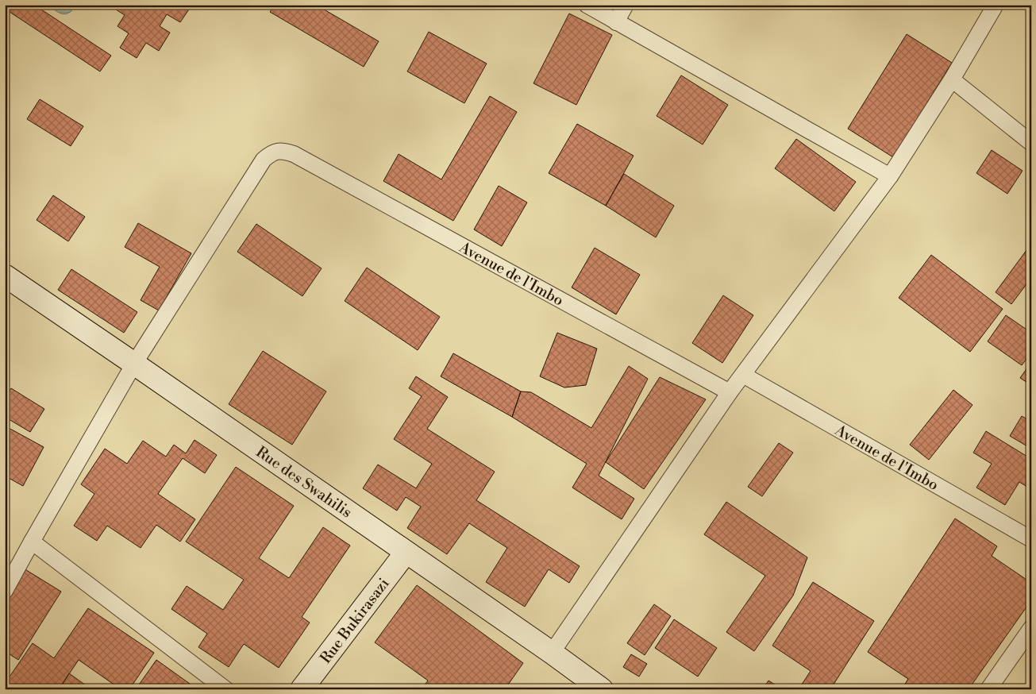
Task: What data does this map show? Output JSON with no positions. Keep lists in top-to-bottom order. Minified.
{"streets":{"street":["Avenue de l'Imbo","Rue des Swahilis","Rue Bukirasazi"]},"crossings":[["Avenue de l'Imbo","Rue des Swahilis"],["Rue des Swahilis","Rue Bukirasazi"]]}
